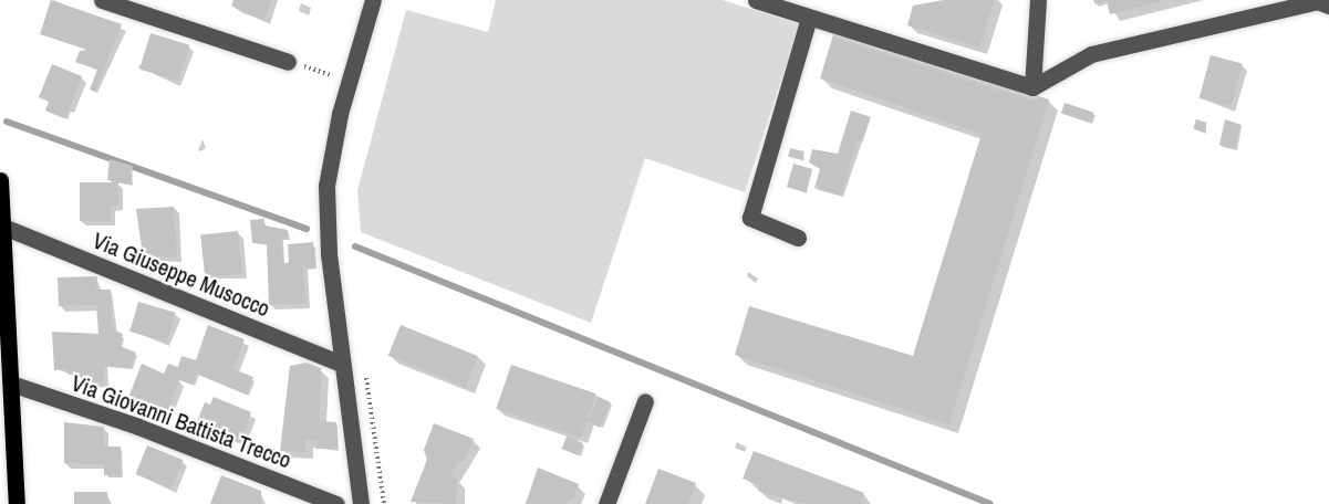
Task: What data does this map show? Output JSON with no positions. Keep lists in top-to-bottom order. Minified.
{"streets":{"street":["Via Giuseppe Musocco","Via Giovanni Battista Trecco"]}}
